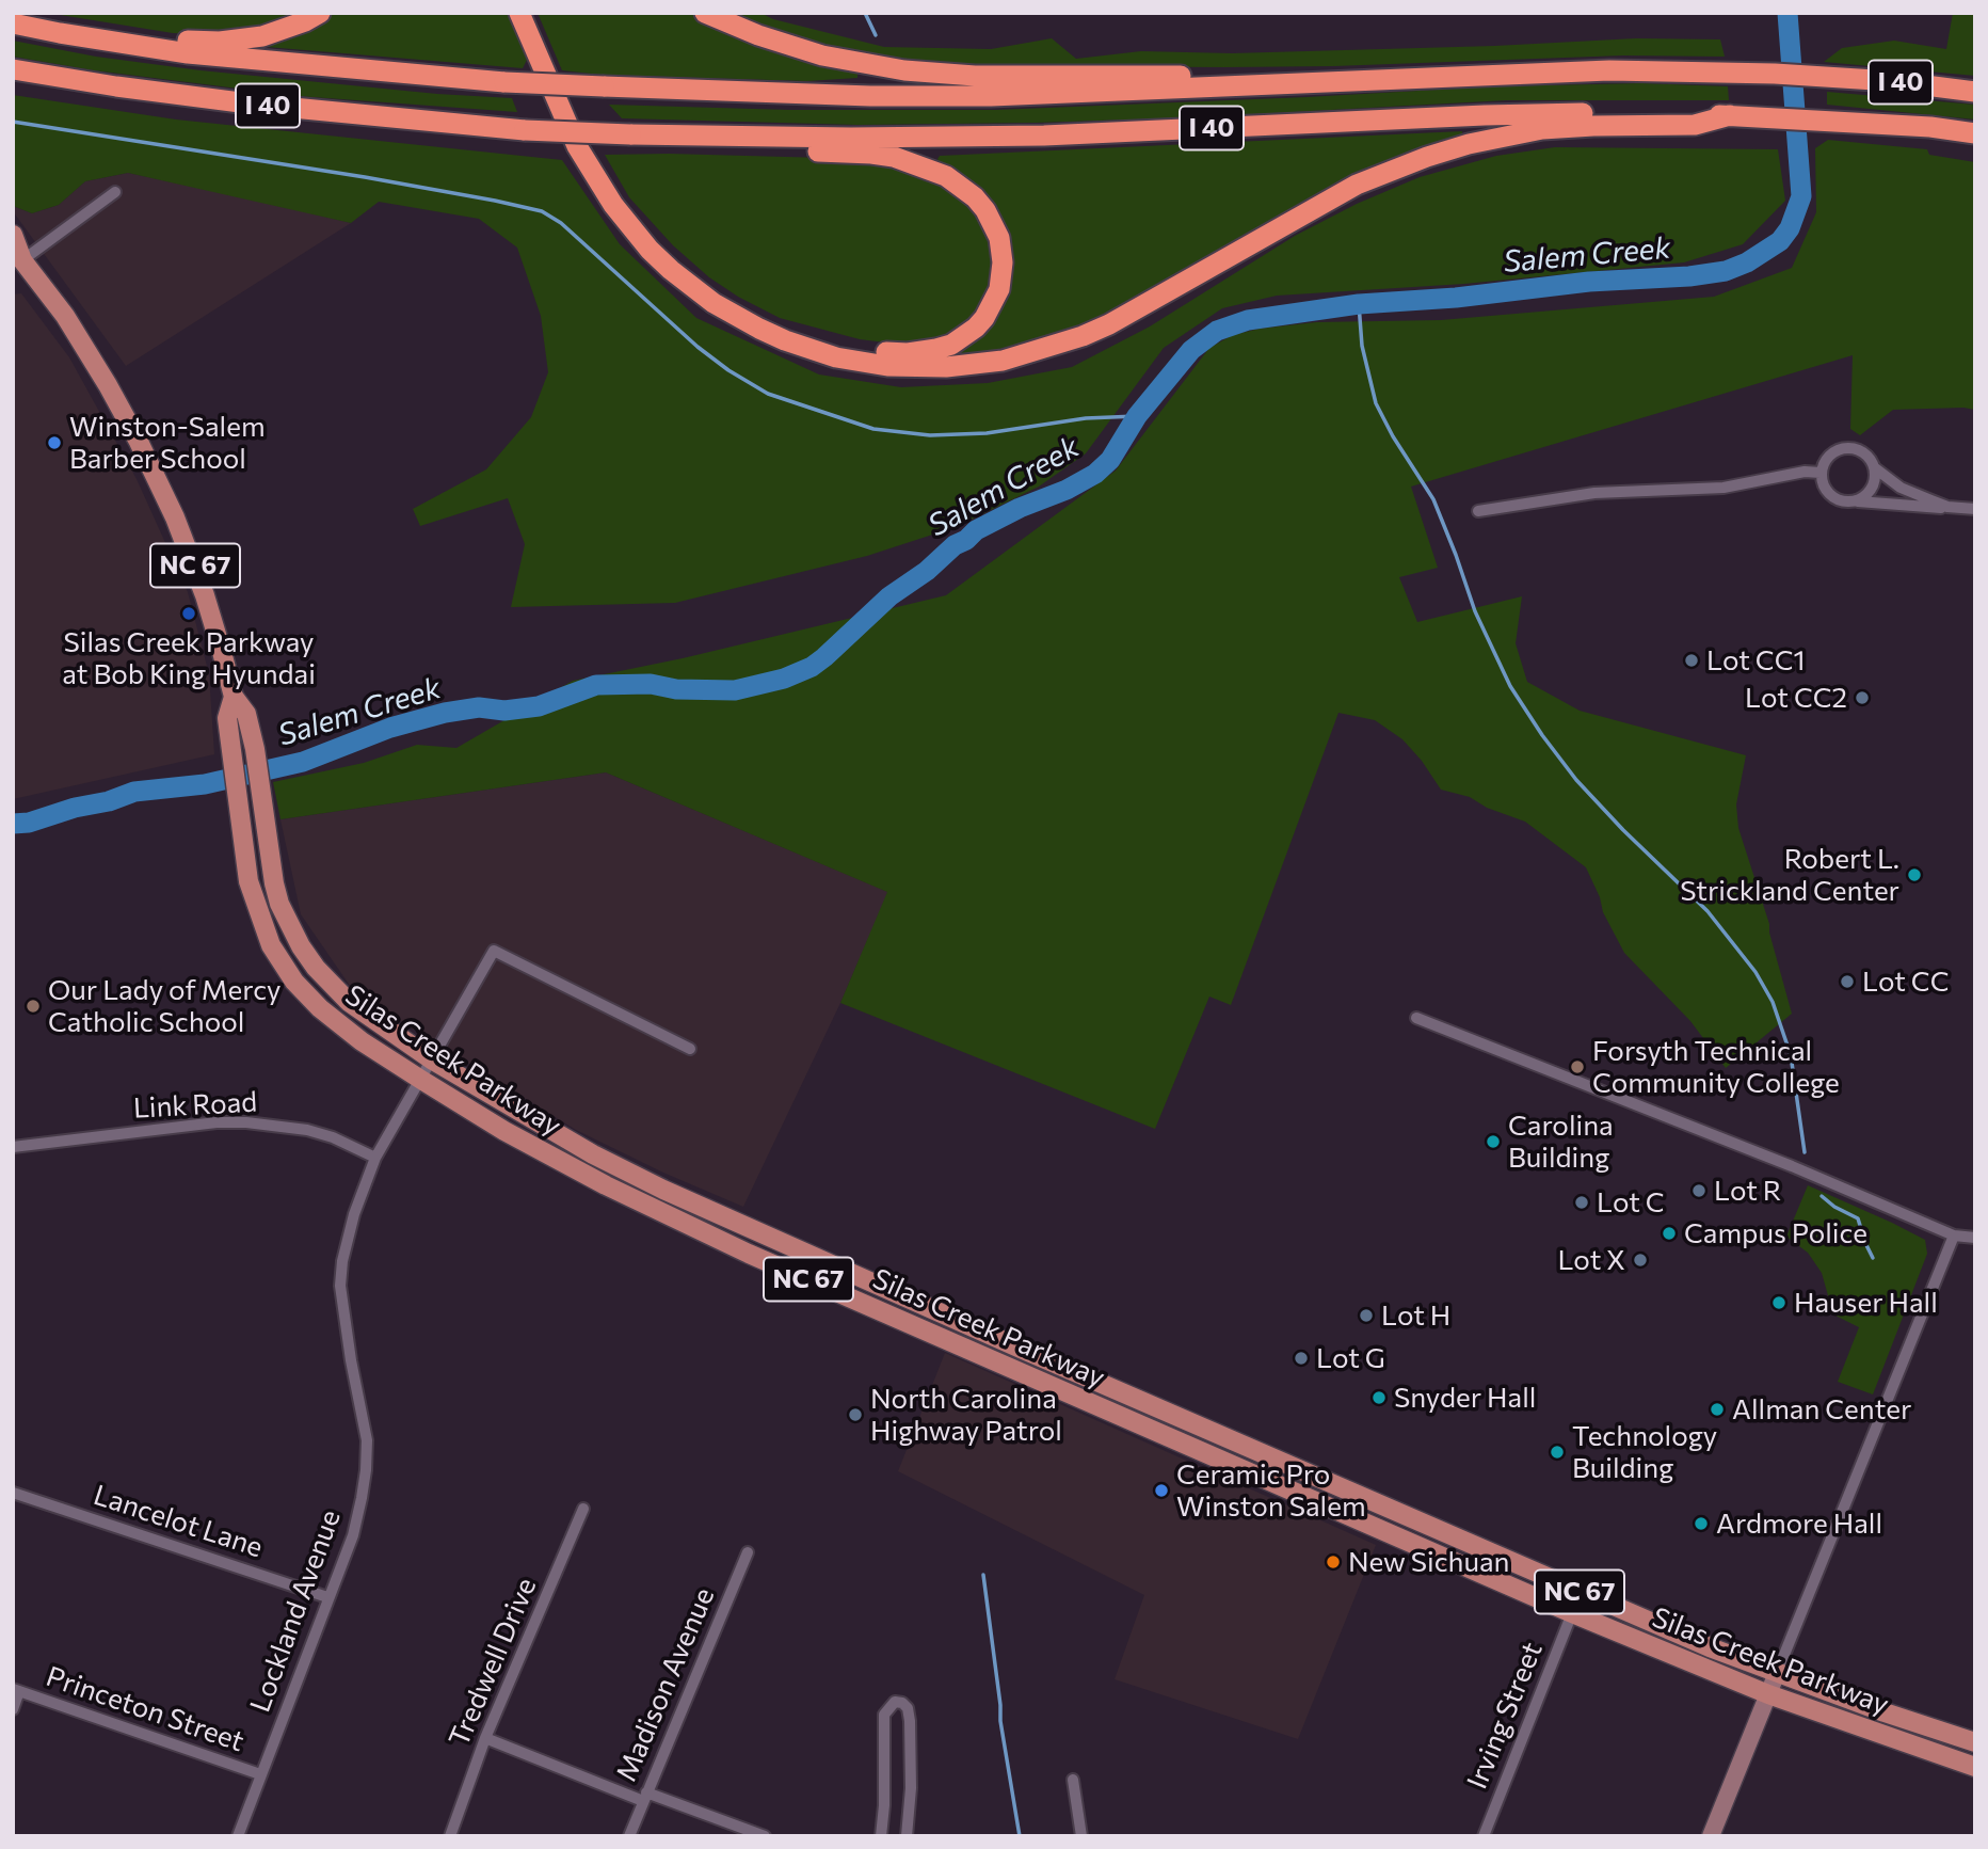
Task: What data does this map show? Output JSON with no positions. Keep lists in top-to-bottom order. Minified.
{"streets":{"highway":["I 40"],"main road":["NC 67","Silas Creek Parkway"],"street":["Link Road","Lancelot Lane","Lockland Avenue","Tredwell Drive","Madison Avenue","Princeton Street","Irving Street"]},"crossings":[["Silas Creek Parkway","Lockland Avenue"],["Silas Creek Parkway","Irving Street"],["Link Road","Lockland Avenue"],["Lancelot Lane","Lockland Avenue"],["Lockland Avenue","Princeton Street"]],"water":["Salem Creek"],"places":["Winston-Salem Barber School","Silas Creek Parkway at Bob King Hyundai","Lot CC1","Lot CC2","Robert L. Strickland Center","Lot CC","Our Lady of Mercy Catholic School","Forsyth Technical Community College","Carolina Building","Lot R","Lot C","Campus Police","Lot X","Hauser Hall","Lot H","Lot G","Snyder Hall","Allman Center","North Carolina Highway Patrol","Technology Building","Ceramic Pro Winston Salem","Ardmore Hall","New Sichuan"]}
